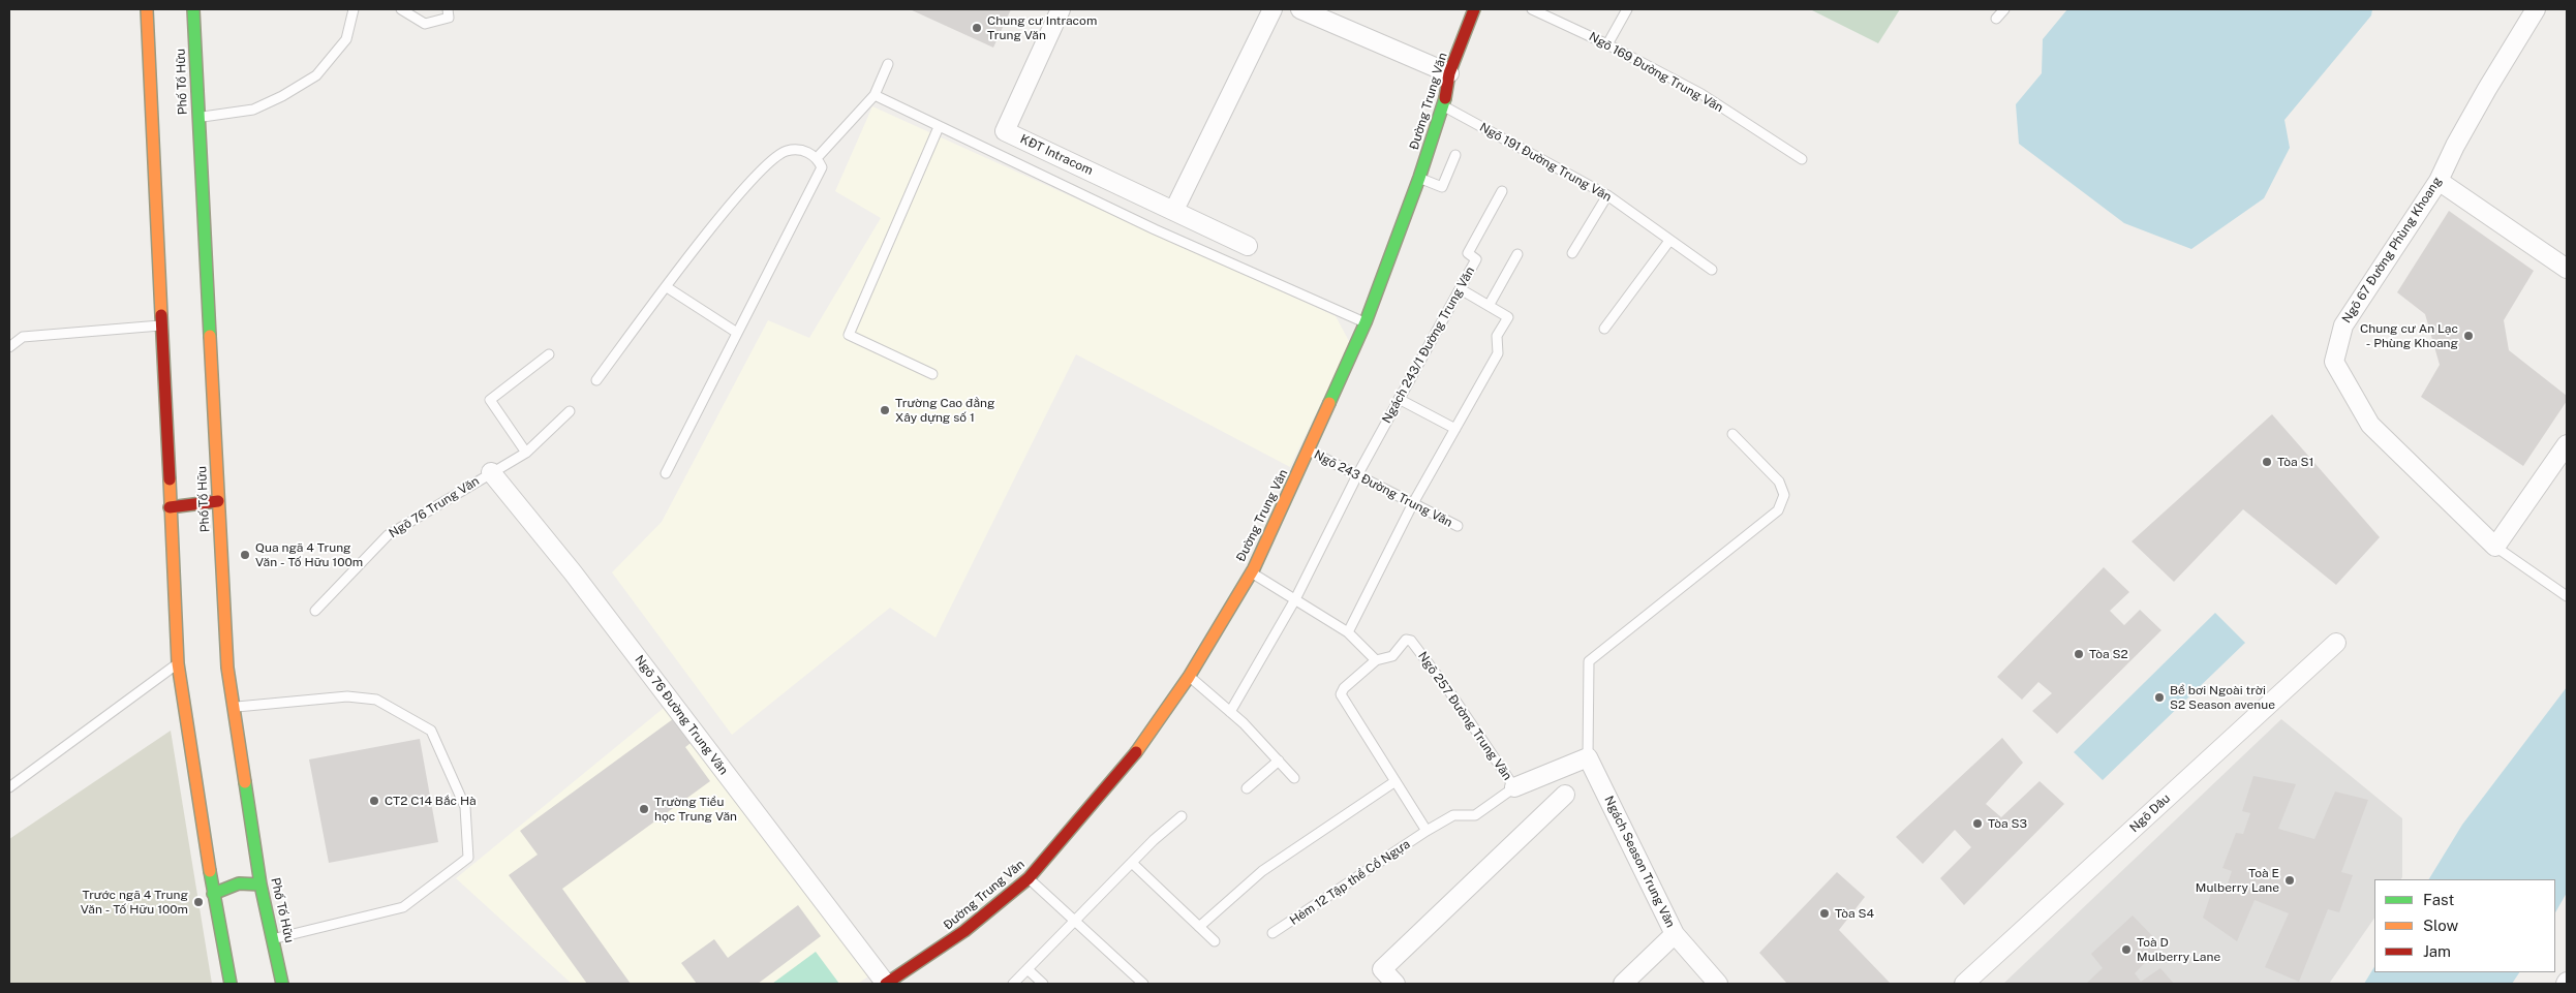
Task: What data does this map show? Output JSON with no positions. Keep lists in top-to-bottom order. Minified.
{"streets":{"main road":["Phố Tố Hữu","Đường Trung Văn"],"street":["KĐT Intracom","Ngõ 67 Đường Phùng Khoang","Ngõ 76 Đường Trung Văn","Ngõ 257 Đường Trung Văn","Ngõ Dâu","Ngách Season Trung Văn"],"lane":["Ngõ 169 Đường Trung Văn","Ngõ 191 Đường Trung Văn","Ngách 243/1 Đường Trung Văn","Ngõ 243 Đường Trung Văn","Ngõ 76 Trung Văn","Hẻm 12 Tập thể Cổ Ngựa"]},"crossings":[["Đường Trung Văn","Ngõ 191 Đường Trung Văn"],["Đường Trung Văn","Ngõ 243 Đường Trung Văn"],["Đường Trung Văn","Ngõ 76 Đường Trung Văn"],["Ngách 243/1 Đường Trung Văn","Ngõ 243 Đường Trung Văn"],["Ngõ 76 Trung Văn","Ngõ 76 Đường Trung Văn"],["Ngõ 257 Đường Trung Văn","Ngách Season Trung Văn"],["Ngõ 257 Đường Trung Văn","Hẻm 12 Tập thể Cổ Ngựa"]],"places":["Chung cư Intracom Trung Văn","Chung cư An Lạc - Phùng Khoang","Trường Cao đẳng Xây dựng số 1","Tòa S1","Qua ngã 4 Trung Văn - Tố Hữu 100m","Tòa S2","Bể bơi Ngoài trời S2 Season avenue","CT2 C14 Bắc Hà","Trường Tiểu học Trung Văn","Tòa S3","Toà E Mulberry Lane","Trước ngã 4 Trung Văn - Tố Hữu 100m","Tòa S4","Toà D Mulberry Lane"],"legend":["Fast","Slow","Jam"]}
